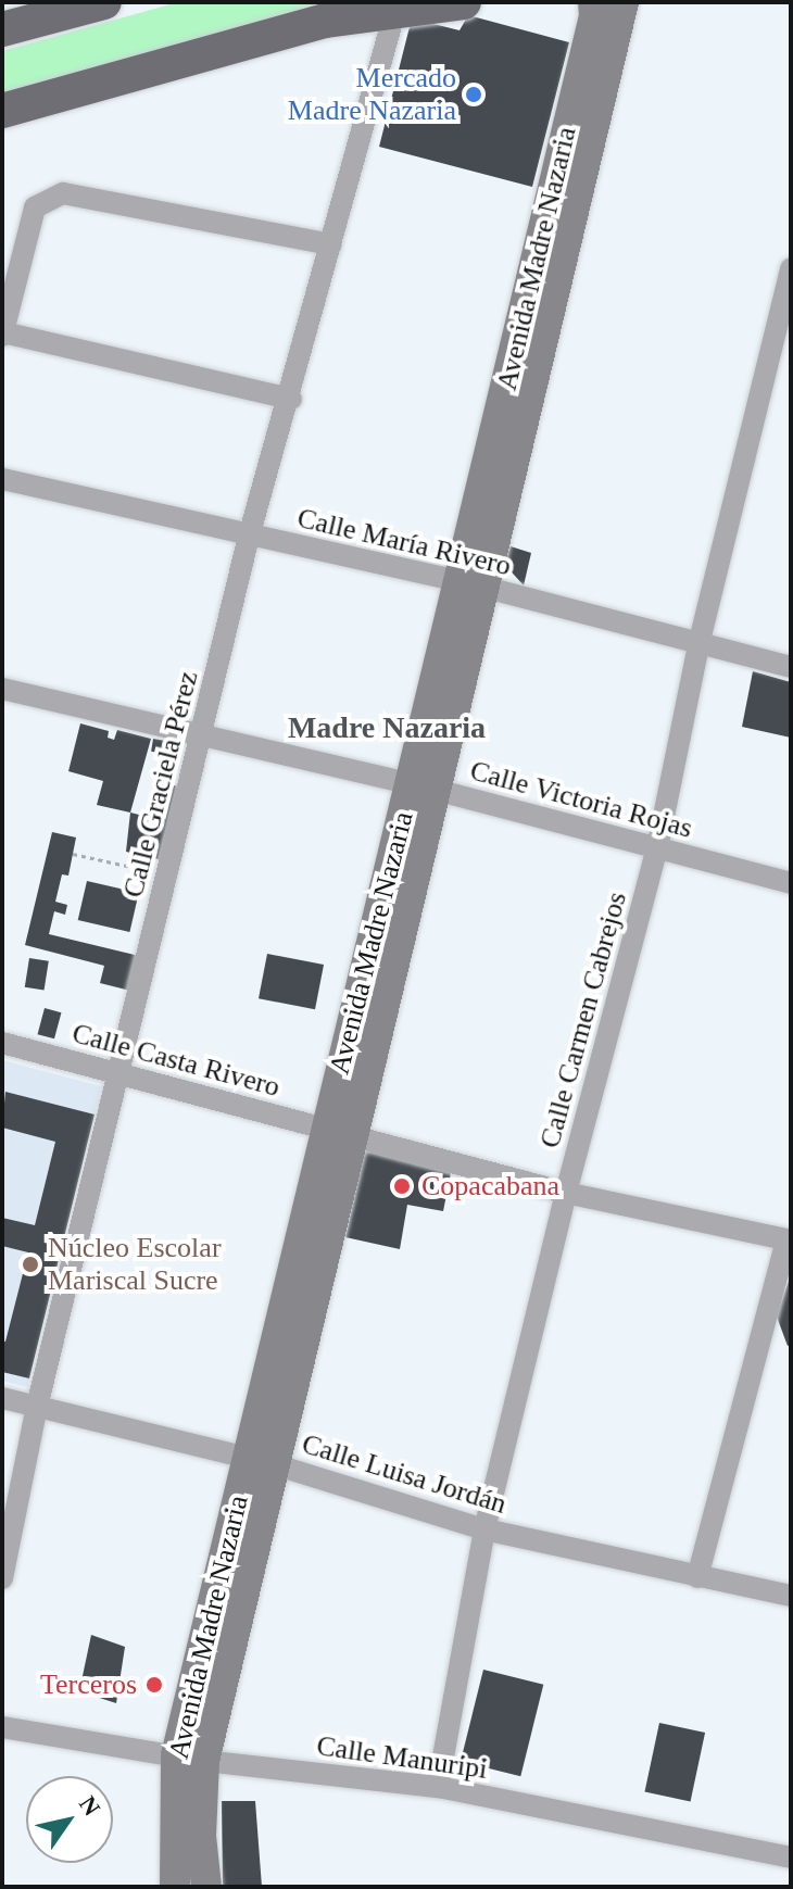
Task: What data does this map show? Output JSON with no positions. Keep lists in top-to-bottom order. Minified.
{"streets":{"street":["Avenida Madre Nazaria","Calle María Rivero","Calle Graciela Pérez","Calle Victoria Rojas","Calle Carmen Cabrejos","Calle Casta Rivero","Calle Luisa Jordán","Calle Manuripi"]},"crossings":[["Avenida Madre Nazaria","Calle María Rivero"],["Avenida Madre Nazaria","Calle Victoria Rojas"],["Avenida Madre Nazaria","Calle Casta Rivero"],["Avenida Madre Nazaria","Calle Luisa Jordán"],["Avenida Madre Nazaria","Calle Manuripi"],["Calle María Rivero","Calle Graciela Pérez"],["Calle María Rivero","Calle Carmen Cabrejos"],["Calle Graciela Pérez","Calle Victoria Rojas"],["Calle Graciela Pérez","Calle Casta Rivero"],["Calle Graciela Pérez","Calle Luisa Jordán"],["Calle Victoria Rojas","Calle Carmen Cabrejos"],["Calle Carmen Cabrejos","Calle Casta Rivero"],["Calle Carmen Cabrejos","Calle Luisa Jordán"],["Calle Carmen Cabrejos","Calle Manuripi"]],"districts":["Madre Nazaria"],"places":["Mercado Madre Nazaria","Copacabana","Núcleo Escolar Mariscal Sucre","Terceros"],"north":"top right"}
